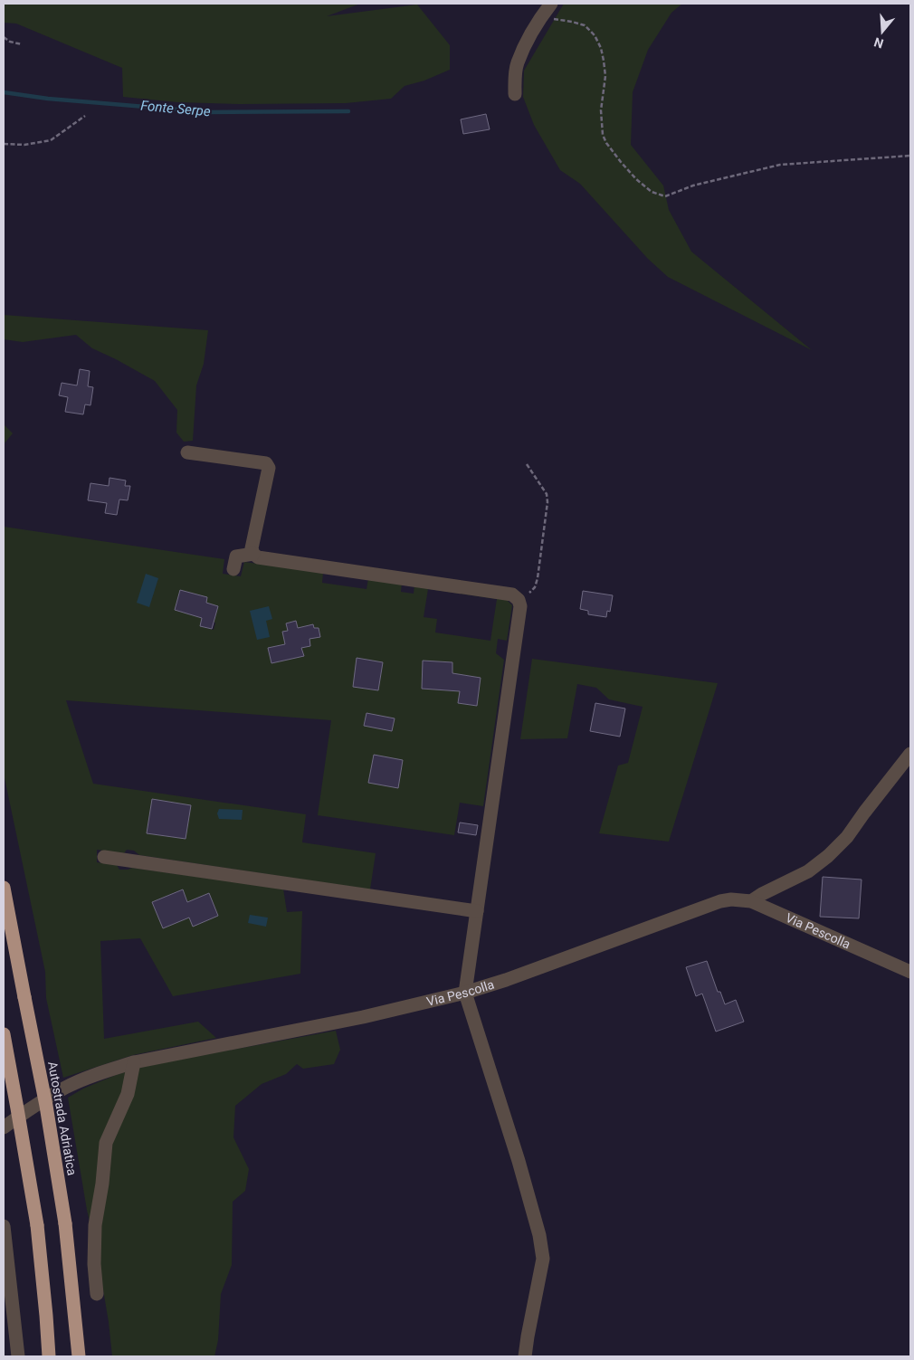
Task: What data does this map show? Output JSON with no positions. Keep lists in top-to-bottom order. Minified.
{"streets":{"highway":["Autostrada Adriatica"],"street":["Via Pescolla"]},"water":["Fonte Serpe"],"north":"bottom"}
